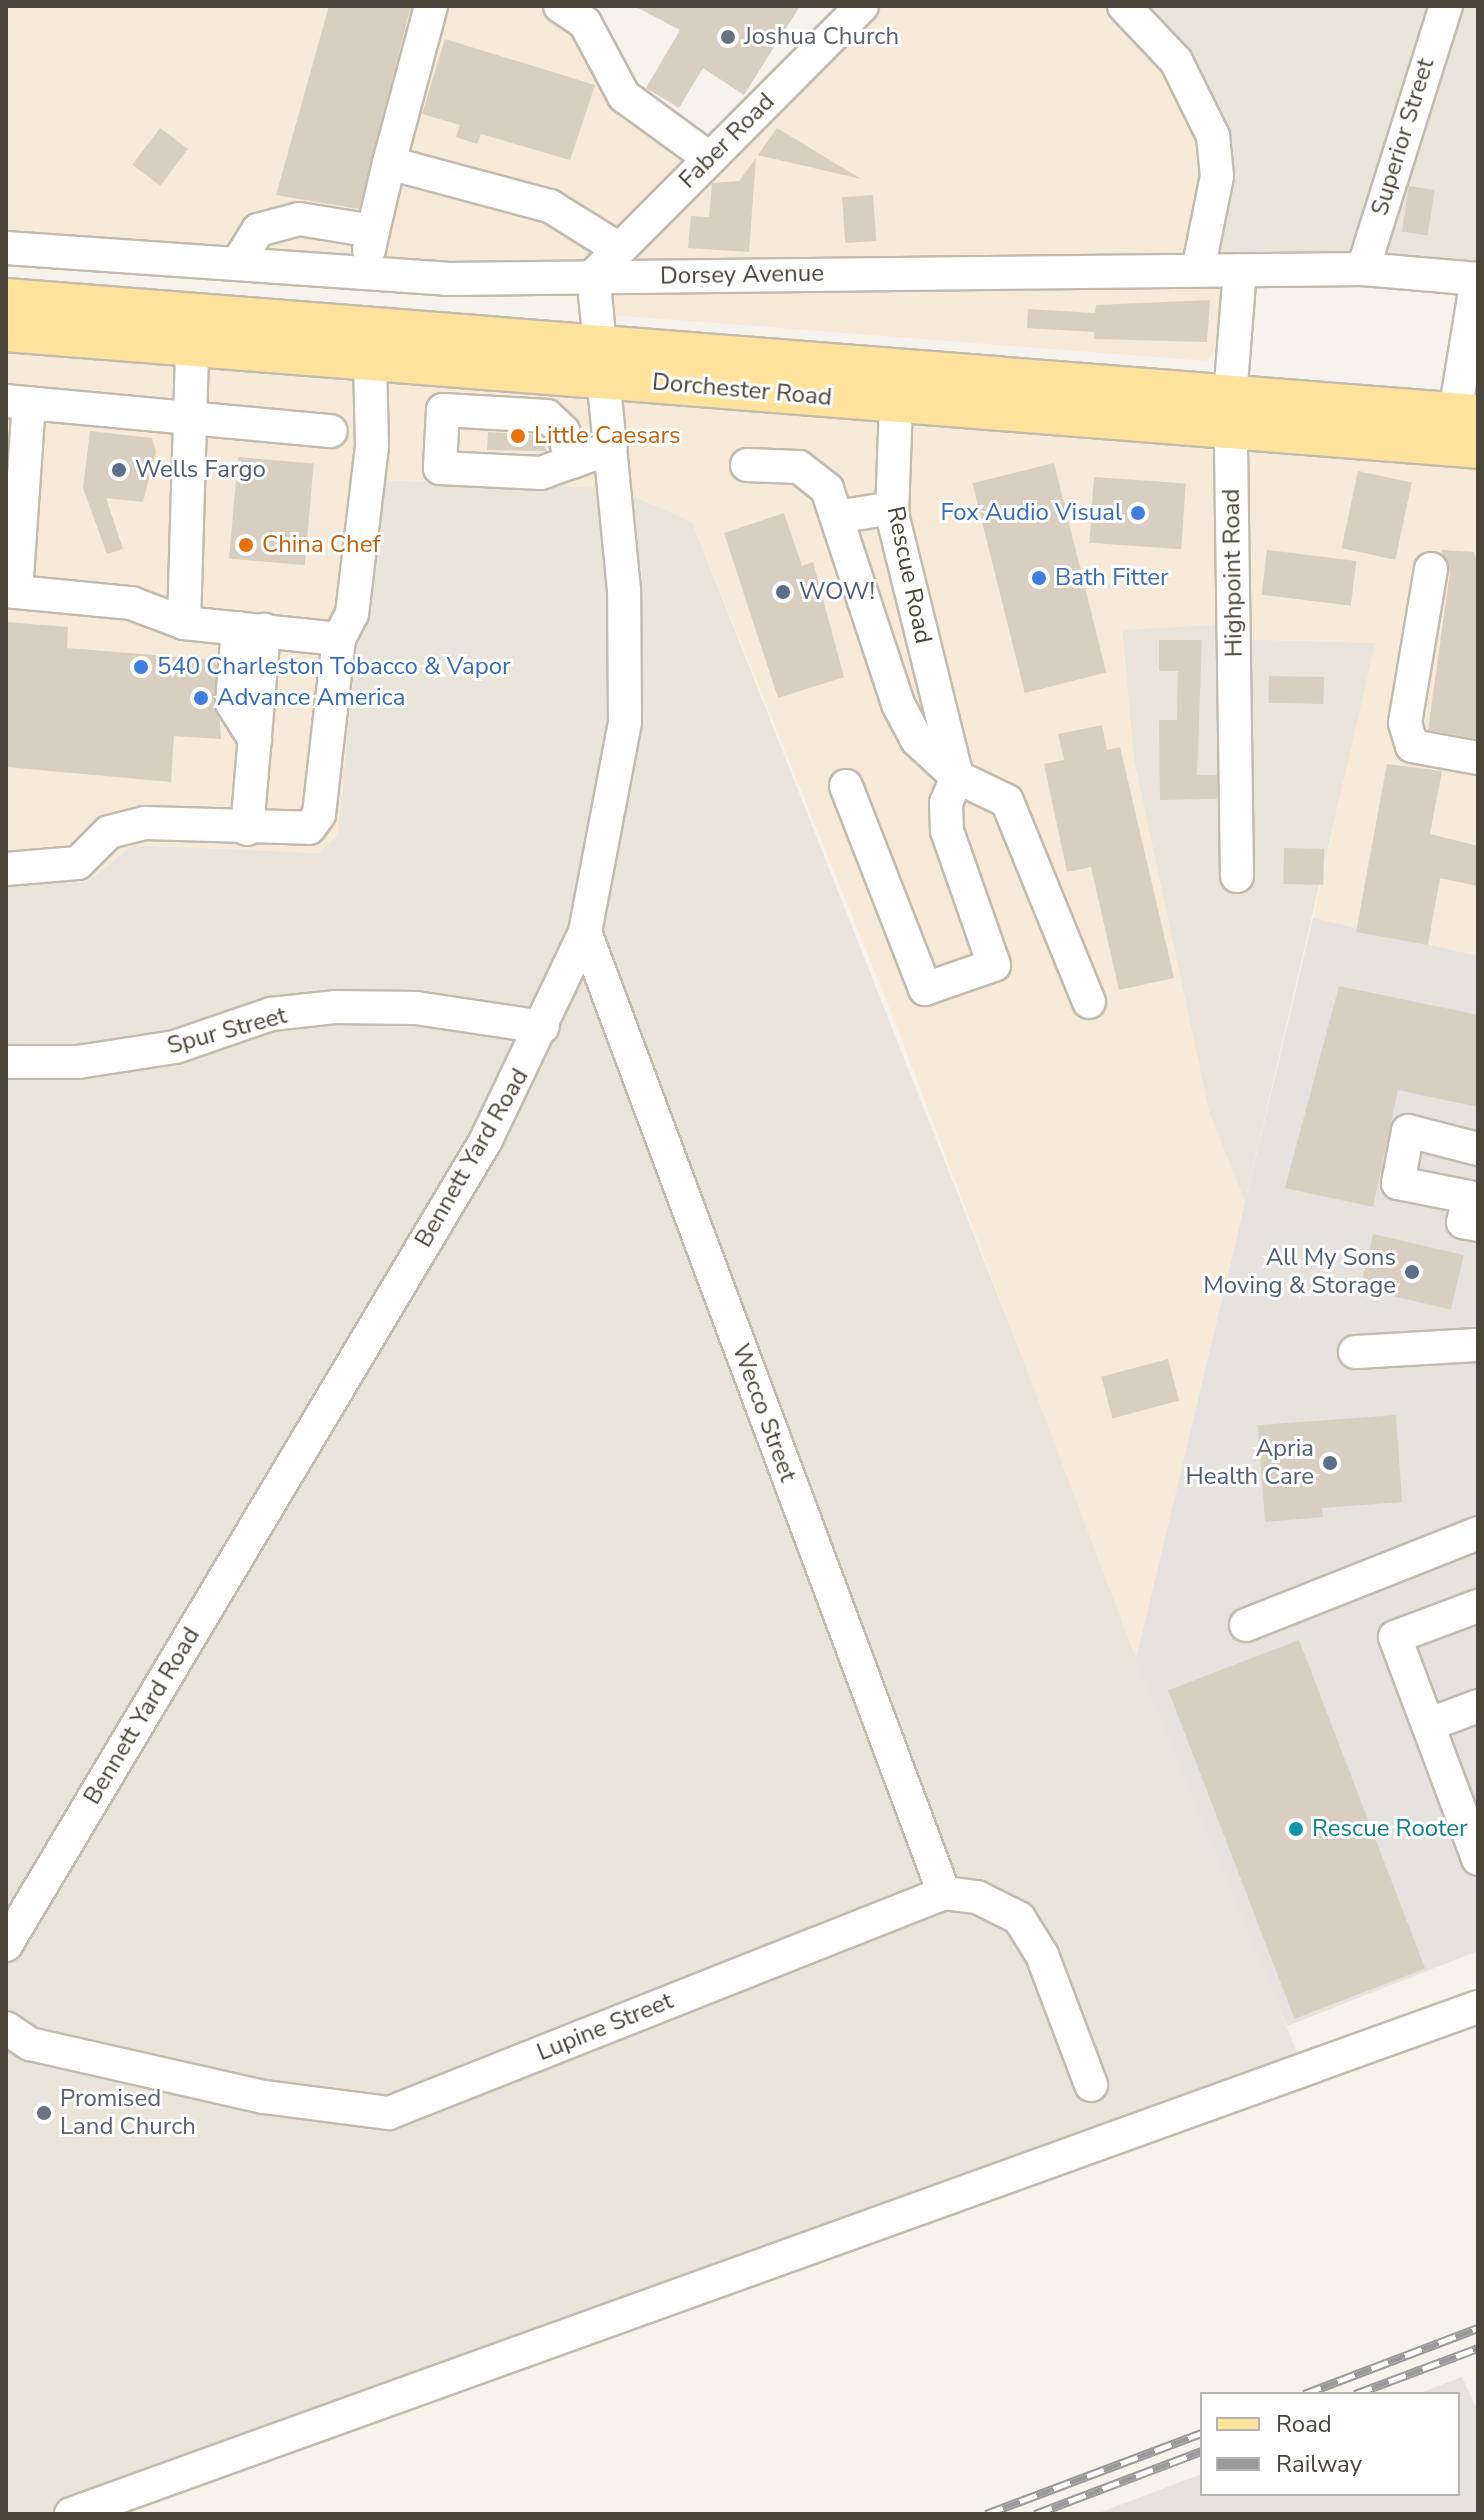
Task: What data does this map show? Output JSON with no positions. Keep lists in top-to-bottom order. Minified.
{"streets":{"main road":["Dorchester Road"],"street":["Superior Street","Faber Road","Dorsey Avenue","Highpoint Road","Rescue Road","Spur Street","Bennett Yard Road","Wecco Street","Lupine Street"]},"crossings":[["Superior Street","Dorsey Avenue"],["Faber Road","Dorsey Avenue"],["Faber Road","Bennett Yard Road"],["Dorsey Avenue","Highpoint Road"],["Dorsey Avenue","Bennett Yard Road"],["Dorchester Road","Highpoint Road"],["Dorchester Road","Rescue Road"],["Dorchester Road","Bennett Yard Road"],["Spur Street","Bennett Yard Road"],["Bennett Yard Road","Wecco Street"],["Wecco Street","Lupine Street"]],"places":["Joshua Church","Little Caesars","Wells Fargo","Fox Audio Visual","China Chef","Bath Fitter","WOW!","540 Charleston Tobacco & Vapor","Advance America","All My Sons Moving & Storage","Apria Health Care","Rescue Rooter","Promised Land Church"],"legend":["Road","Railway"]}
